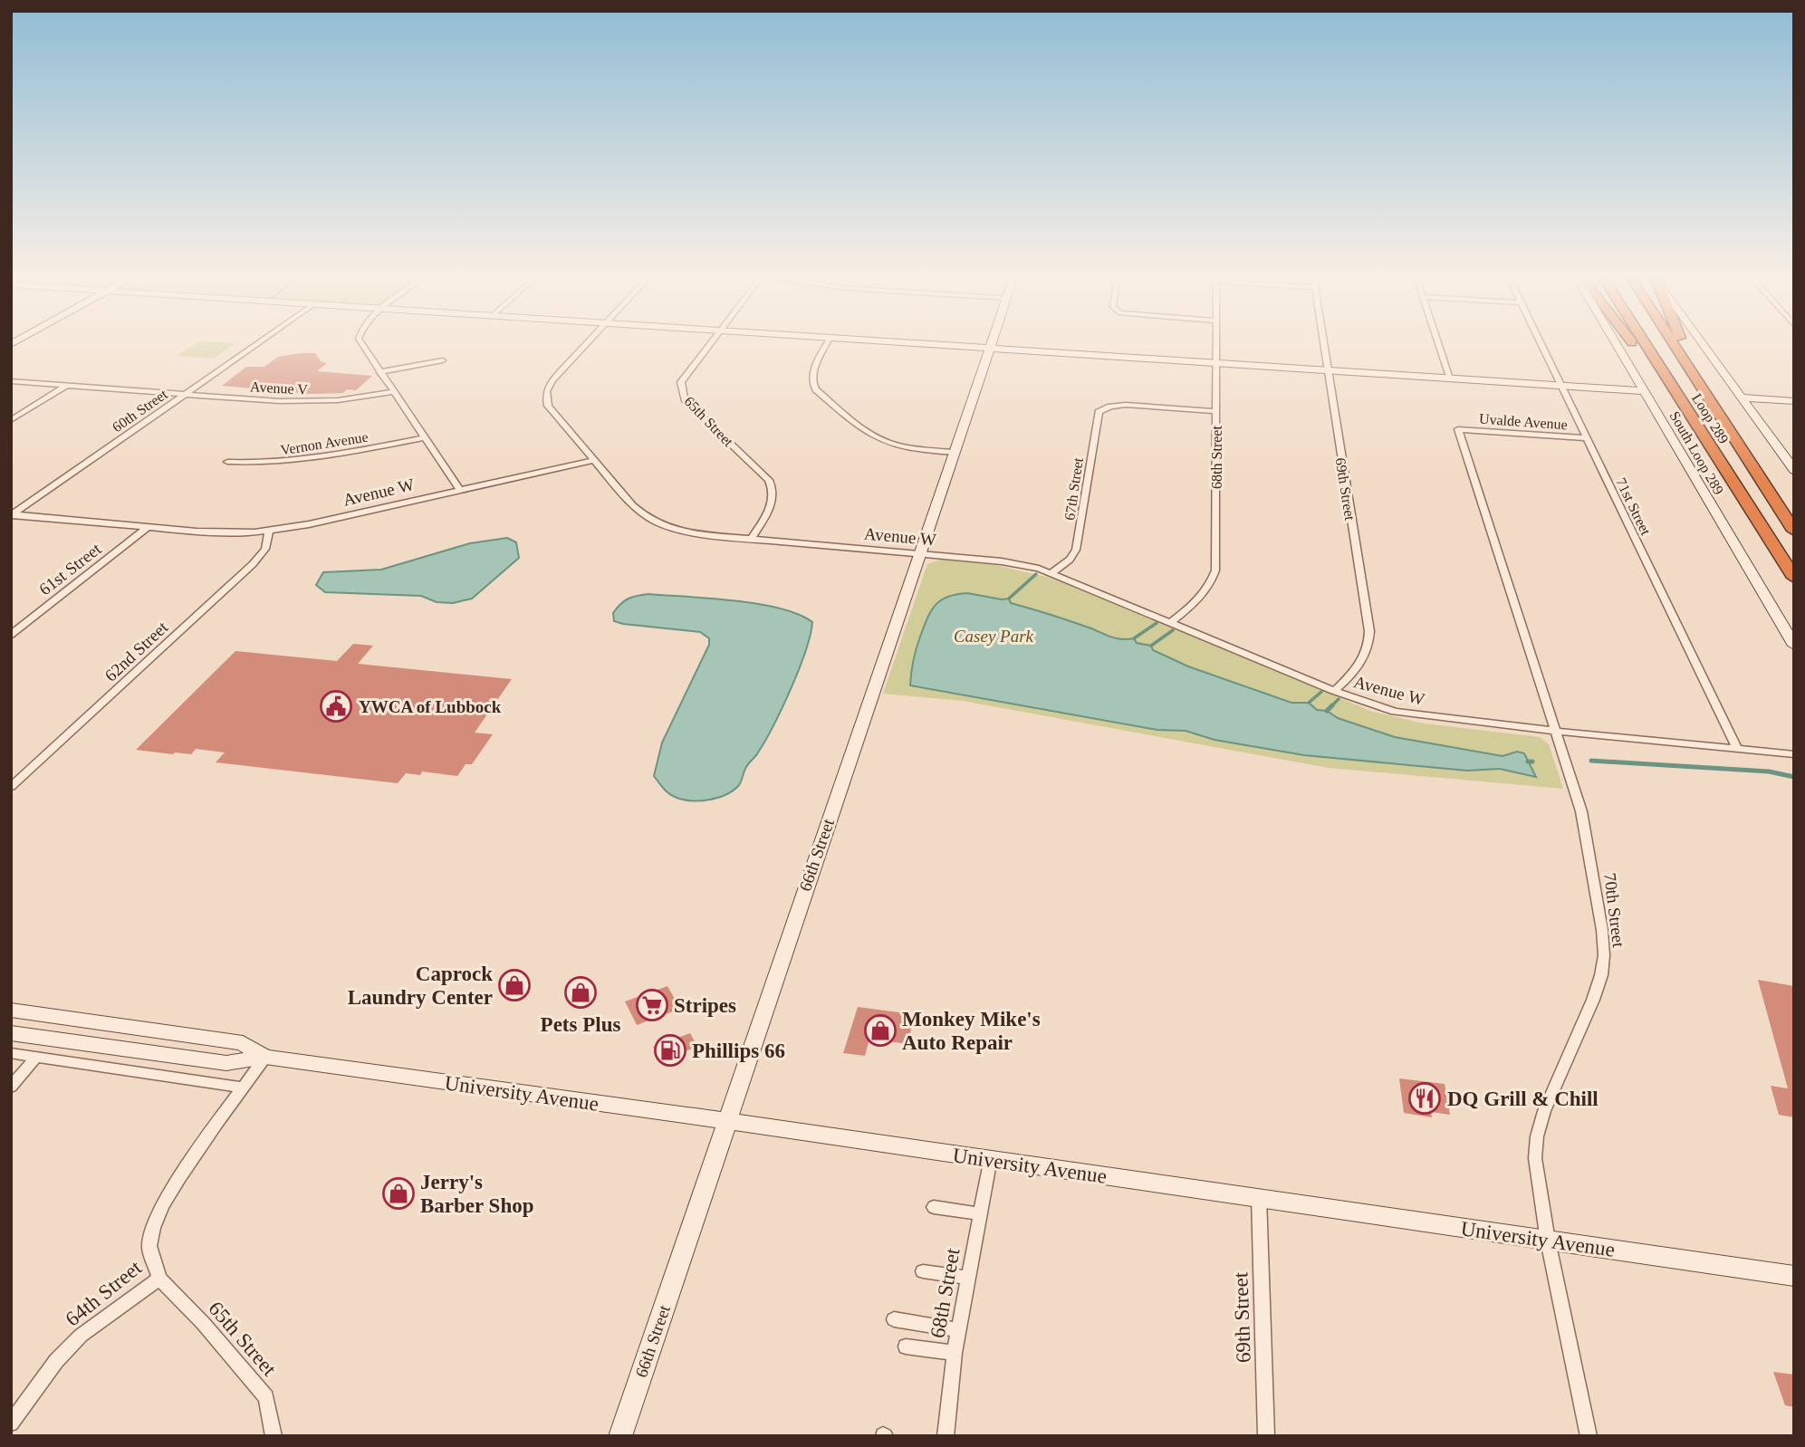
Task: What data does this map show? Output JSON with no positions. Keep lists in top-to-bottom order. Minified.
{"streets":{"highway":["Loop 289"],"street":["Avenue V","60th Street","65th Street","Uvalde Avenue","Vernon Avenue","South Loop 289","68th Street","67th Street","69th Street","Avenue W","71st Street","61st Street","62nd Street","66th Street","70th Street","University Avenue","64th Street"]},"crossings":[["Avenue V","60th Street"],["60th Street","Avenue W"],["65th Street","Avenue W"],["65th Street","64th Street"],["Uvalde Avenue","71st Street"],["Uvalde Avenue","70th Street"],["68th Street","67th Street"],["68th Street","Avenue W"],["68th Street","University Avenue"],["67th Street","Avenue W"],["69th Street","Avenue W"],["69th Street","University Avenue"],["Avenue W","71st Street"],["Avenue W","61st Street"],["Avenue W","62nd Street"],["Avenue W","66th Street"],["Avenue W","70th Street"],["66th Street","University Avenue"],["70th Street","University Avenue"],["University Avenue","64th Street"]],"parks":["Casey Park"],"places":{"public building":["YWCA of Lubbock"],"shop":["Caprock Laundry Center","Pets Plus","Monkey Mike's Auto Repair","Jerry's Barber Shop"],"supermarket":["Stripes"],"fuel station":["Phillips 66"],"restaurant":["DQ Grill & Chill"]}}
